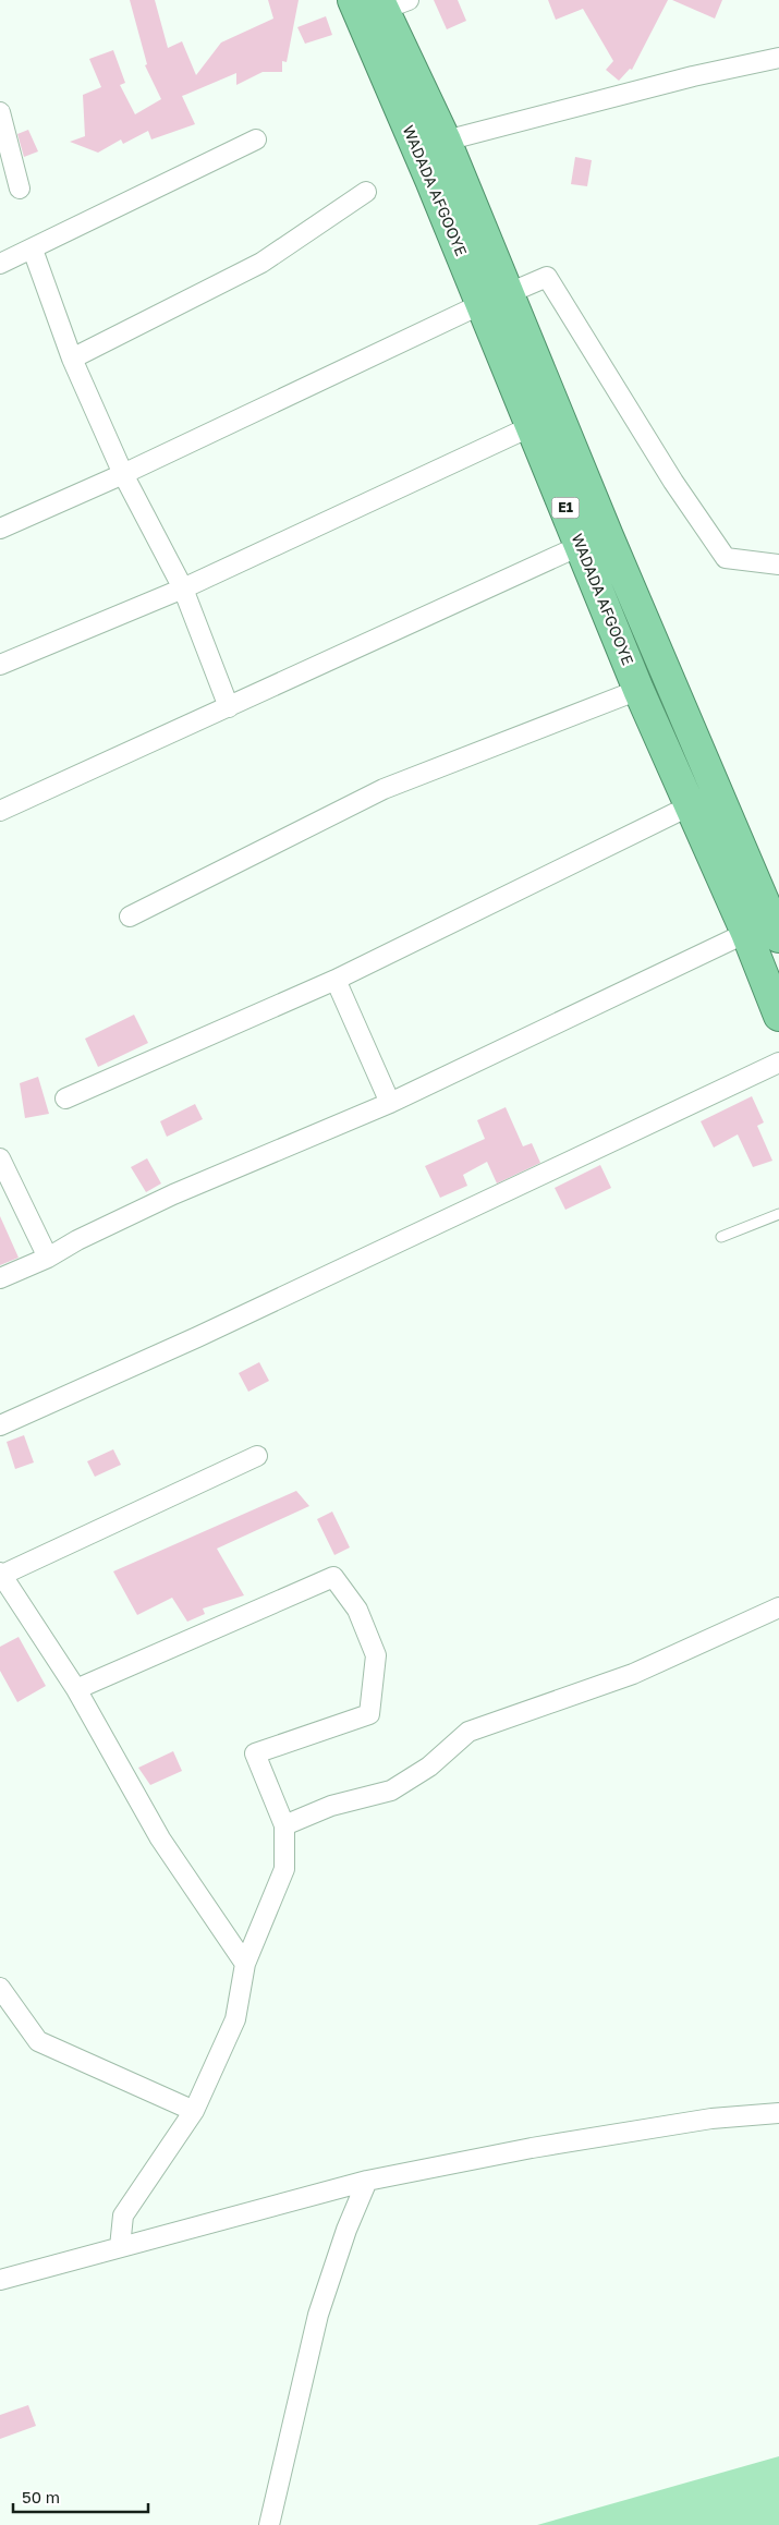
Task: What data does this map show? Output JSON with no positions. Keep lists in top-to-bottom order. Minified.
{"streets":{"highway":["WADADA AFGOOYE","E1"]},"scale_bar":"50 m"}
